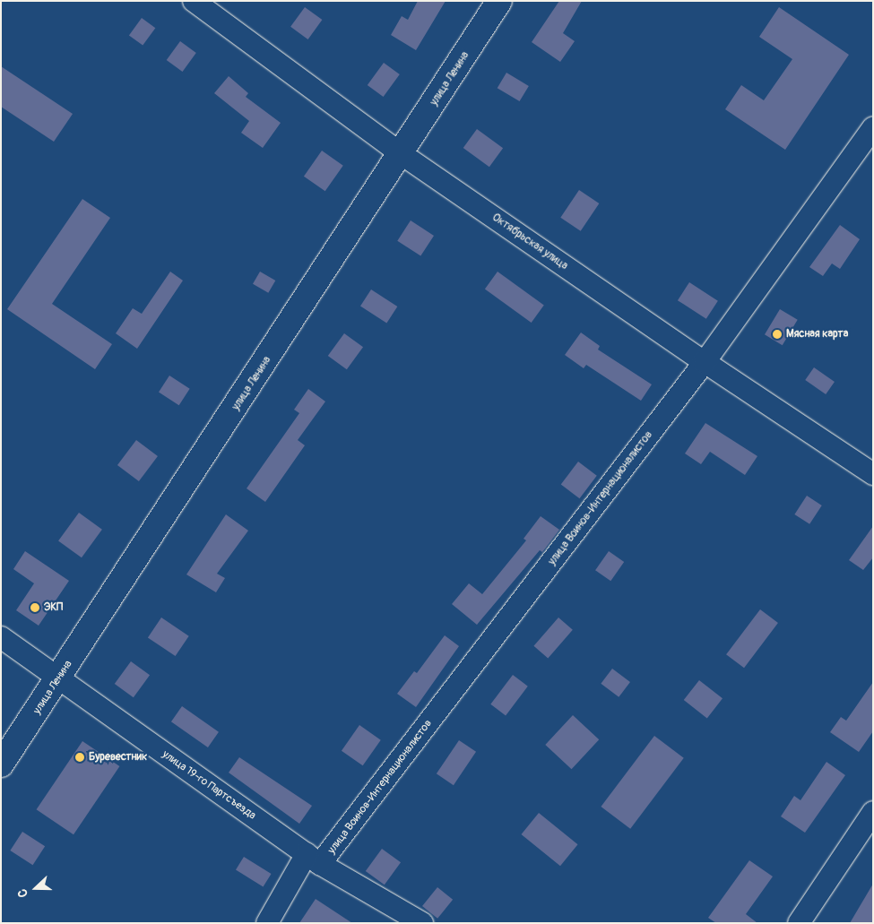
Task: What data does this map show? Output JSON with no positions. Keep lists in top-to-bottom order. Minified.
{"streets":{"main road":["улица Ленина"],"street":["Октябрьская улица","улица Воинов-Интернационалистов","улица 19-го Партсъезда"]},"crossings":[["улица Ленина","Октябрьская улица"],["улица Ленина","улица 19-го Партсъезда"],["Октябрьская улица","улица Воинов-Интернационалистов"],["улица Воинов-Интернационалистов","улица 19-го Партсъезда"]],"places":["Мясная карта","ЭКП","Буревестник"],"north":"left"}
